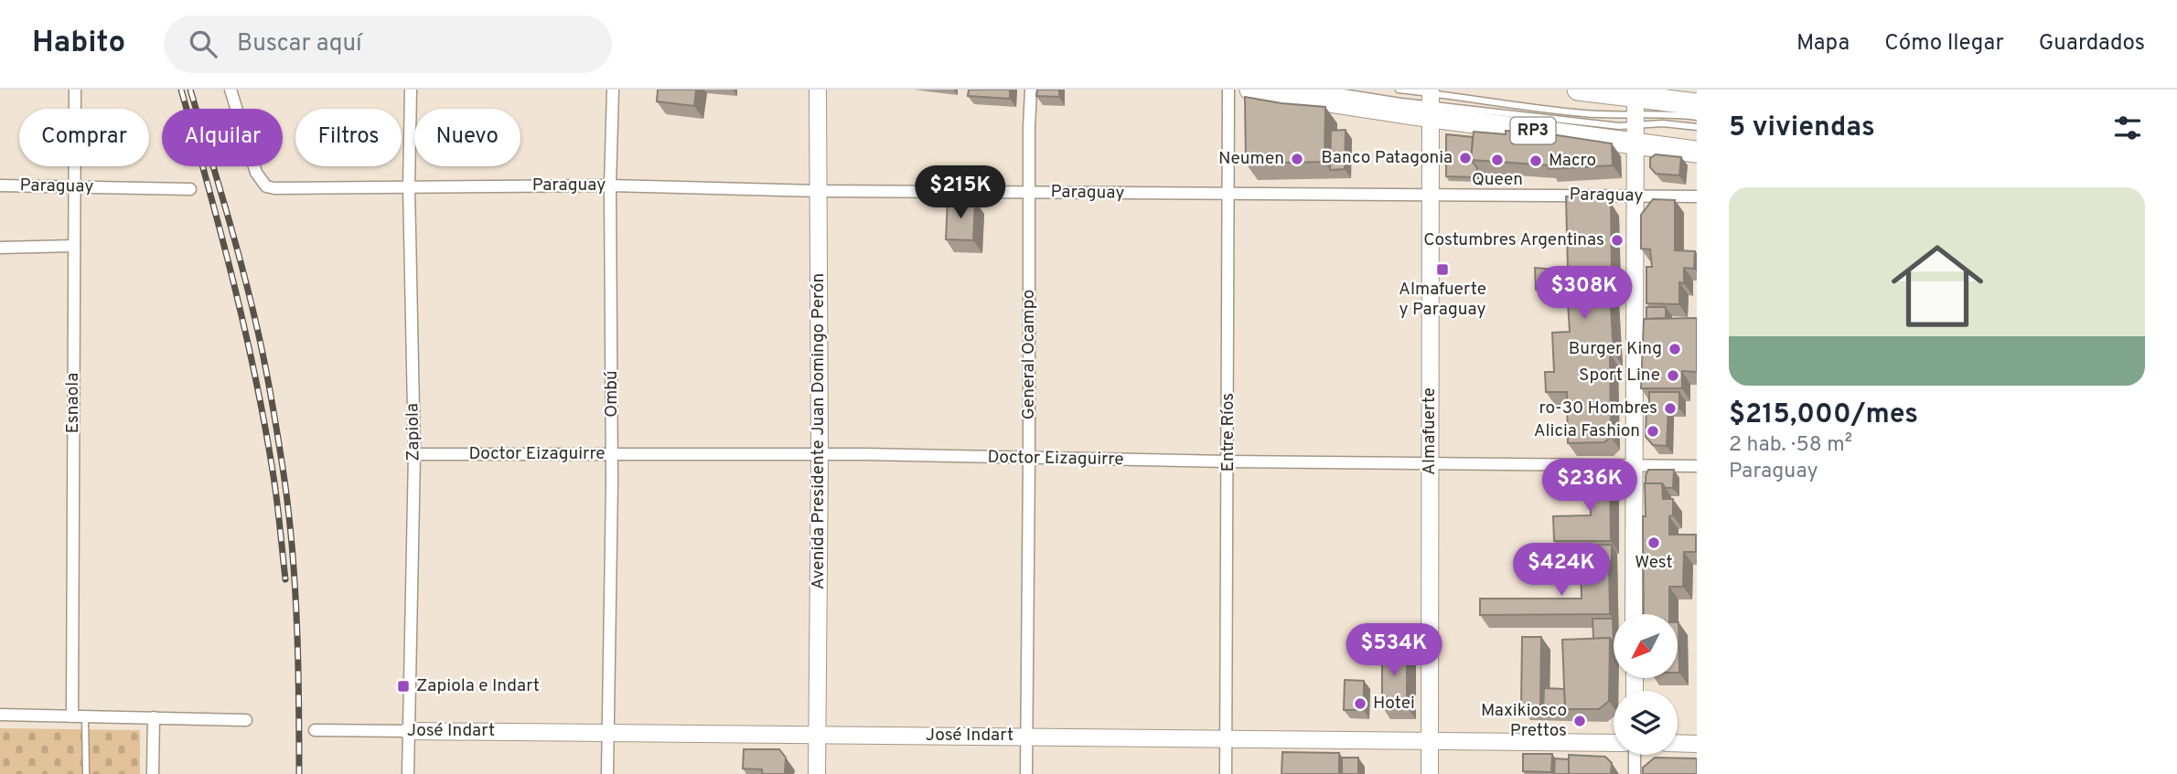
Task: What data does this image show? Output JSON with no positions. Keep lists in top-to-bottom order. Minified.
{"streets":{"highway":["RP3"],"street":["Paraguay","General Ocampo","Ombú","Esnaola","Avenida Presidente Juan Domingo Perón","Almafuerte","Zapiola","Entre Ríos","Doctor Eizaguirre","José Indart"]},"crossings":[["RP3","Almafuerte"],["Paraguay","General Ocampo"],["Paraguay","Ombú"],["Paraguay","Esnaola"],["Paraguay","Avenida Presidente Juan Domingo Perón"],["Paraguay","Almafuerte"],["Paraguay","Zapiola"],["Paraguay","Entre Ríos"],["General Ocampo","Doctor Eizaguirre"],["General Ocampo","José Indart"],["Ombú","Doctor Eizaguirre"],["Ombú","José Indart"],["Avenida Presidente Juan Domingo Perón","Doctor Eizaguirre"],["Avenida Presidente Juan Domingo Perón","José Indart"],["Almafuerte","Doctor Eizaguirre"],["Almafuerte","José Indart"],["Zapiola","Doctor Eizaguirre"],["Zapiola","José Indart"],["Entre Ríos","Doctor Eizaguirre"],["Entre Ríos","José Indart"]],"places":{"other":["Banco Patagonia","Neumen","Queen","Macro","Costumbres Argentinas","Burger King","Sport Line","ro-30 Hombres","Alicia Fashion","West","Hotei","Maxikiosco Prettos"],"transit":["Almafuerte y Paraguay","Zapiola e Indart"]},"north":"bottom left","page":{"header":"Habito","search":"Buscar aquí","nav":["Mapa","Cómo llegar","Guardados"],"heading":"5 viviendas","chip":["Comprar","Alquilar","Filtros","Nuevo"],"price":["$215K","$308K","$236K","$424K","$534K"],"list":[{"name":"$215,000/mes","note":"2 hab. · 58 m² · Paraguay"}]}}
